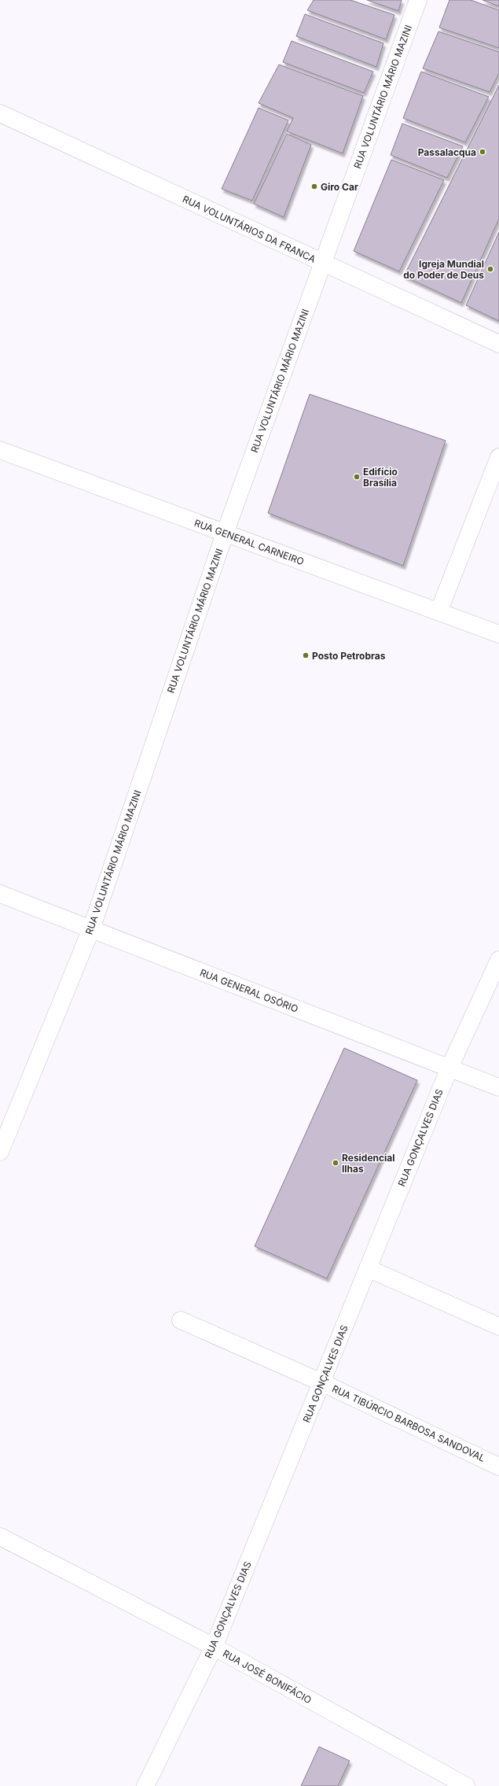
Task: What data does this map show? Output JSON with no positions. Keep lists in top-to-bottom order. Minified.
{"streets":{"street":["RUA VOLUNTÁRIO MÁRIO MAZINI","RUA VOLUNTÁRIOS DA FRANCA","RUA GENERAL CARNEIRO","RUA GENERAL OSÓRIO","RUA GONÇALVES DIAS","RUA TIBÚRCIO BARBOSA SANDOVAL","RUA JOSÉ BONIFÁCIO"]},"crossings":[["RUA VOLUNTÁRIO MÁRIO MAZINI","RUA VOLUNTÁRIOS DA FRANCA"],["RUA VOLUNTÁRIO MÁRIO MAZINI","RUA GENERAL CARNEIRO"],["RUA VOLUNTÁRIO MÁRIO MAZINI","RUA GENERAL OSÓRIO"],["RUA GENERAL OSÓRIO","RUA GONÇALVES DIAS"],["RUA GONÇALVES DIAS","RUA TIBÚRCIO BARBOSA SANDOVAL"],["RUA GONÇALVES DIAS","RUA JOSÉ BONIFÁCIO"]],"places":["Passalacqua","Giro Car","Igreja Mundial do Poder de Deus","Edifício Brasília","Posto Petrobras","Residencial Ilhas"]}
